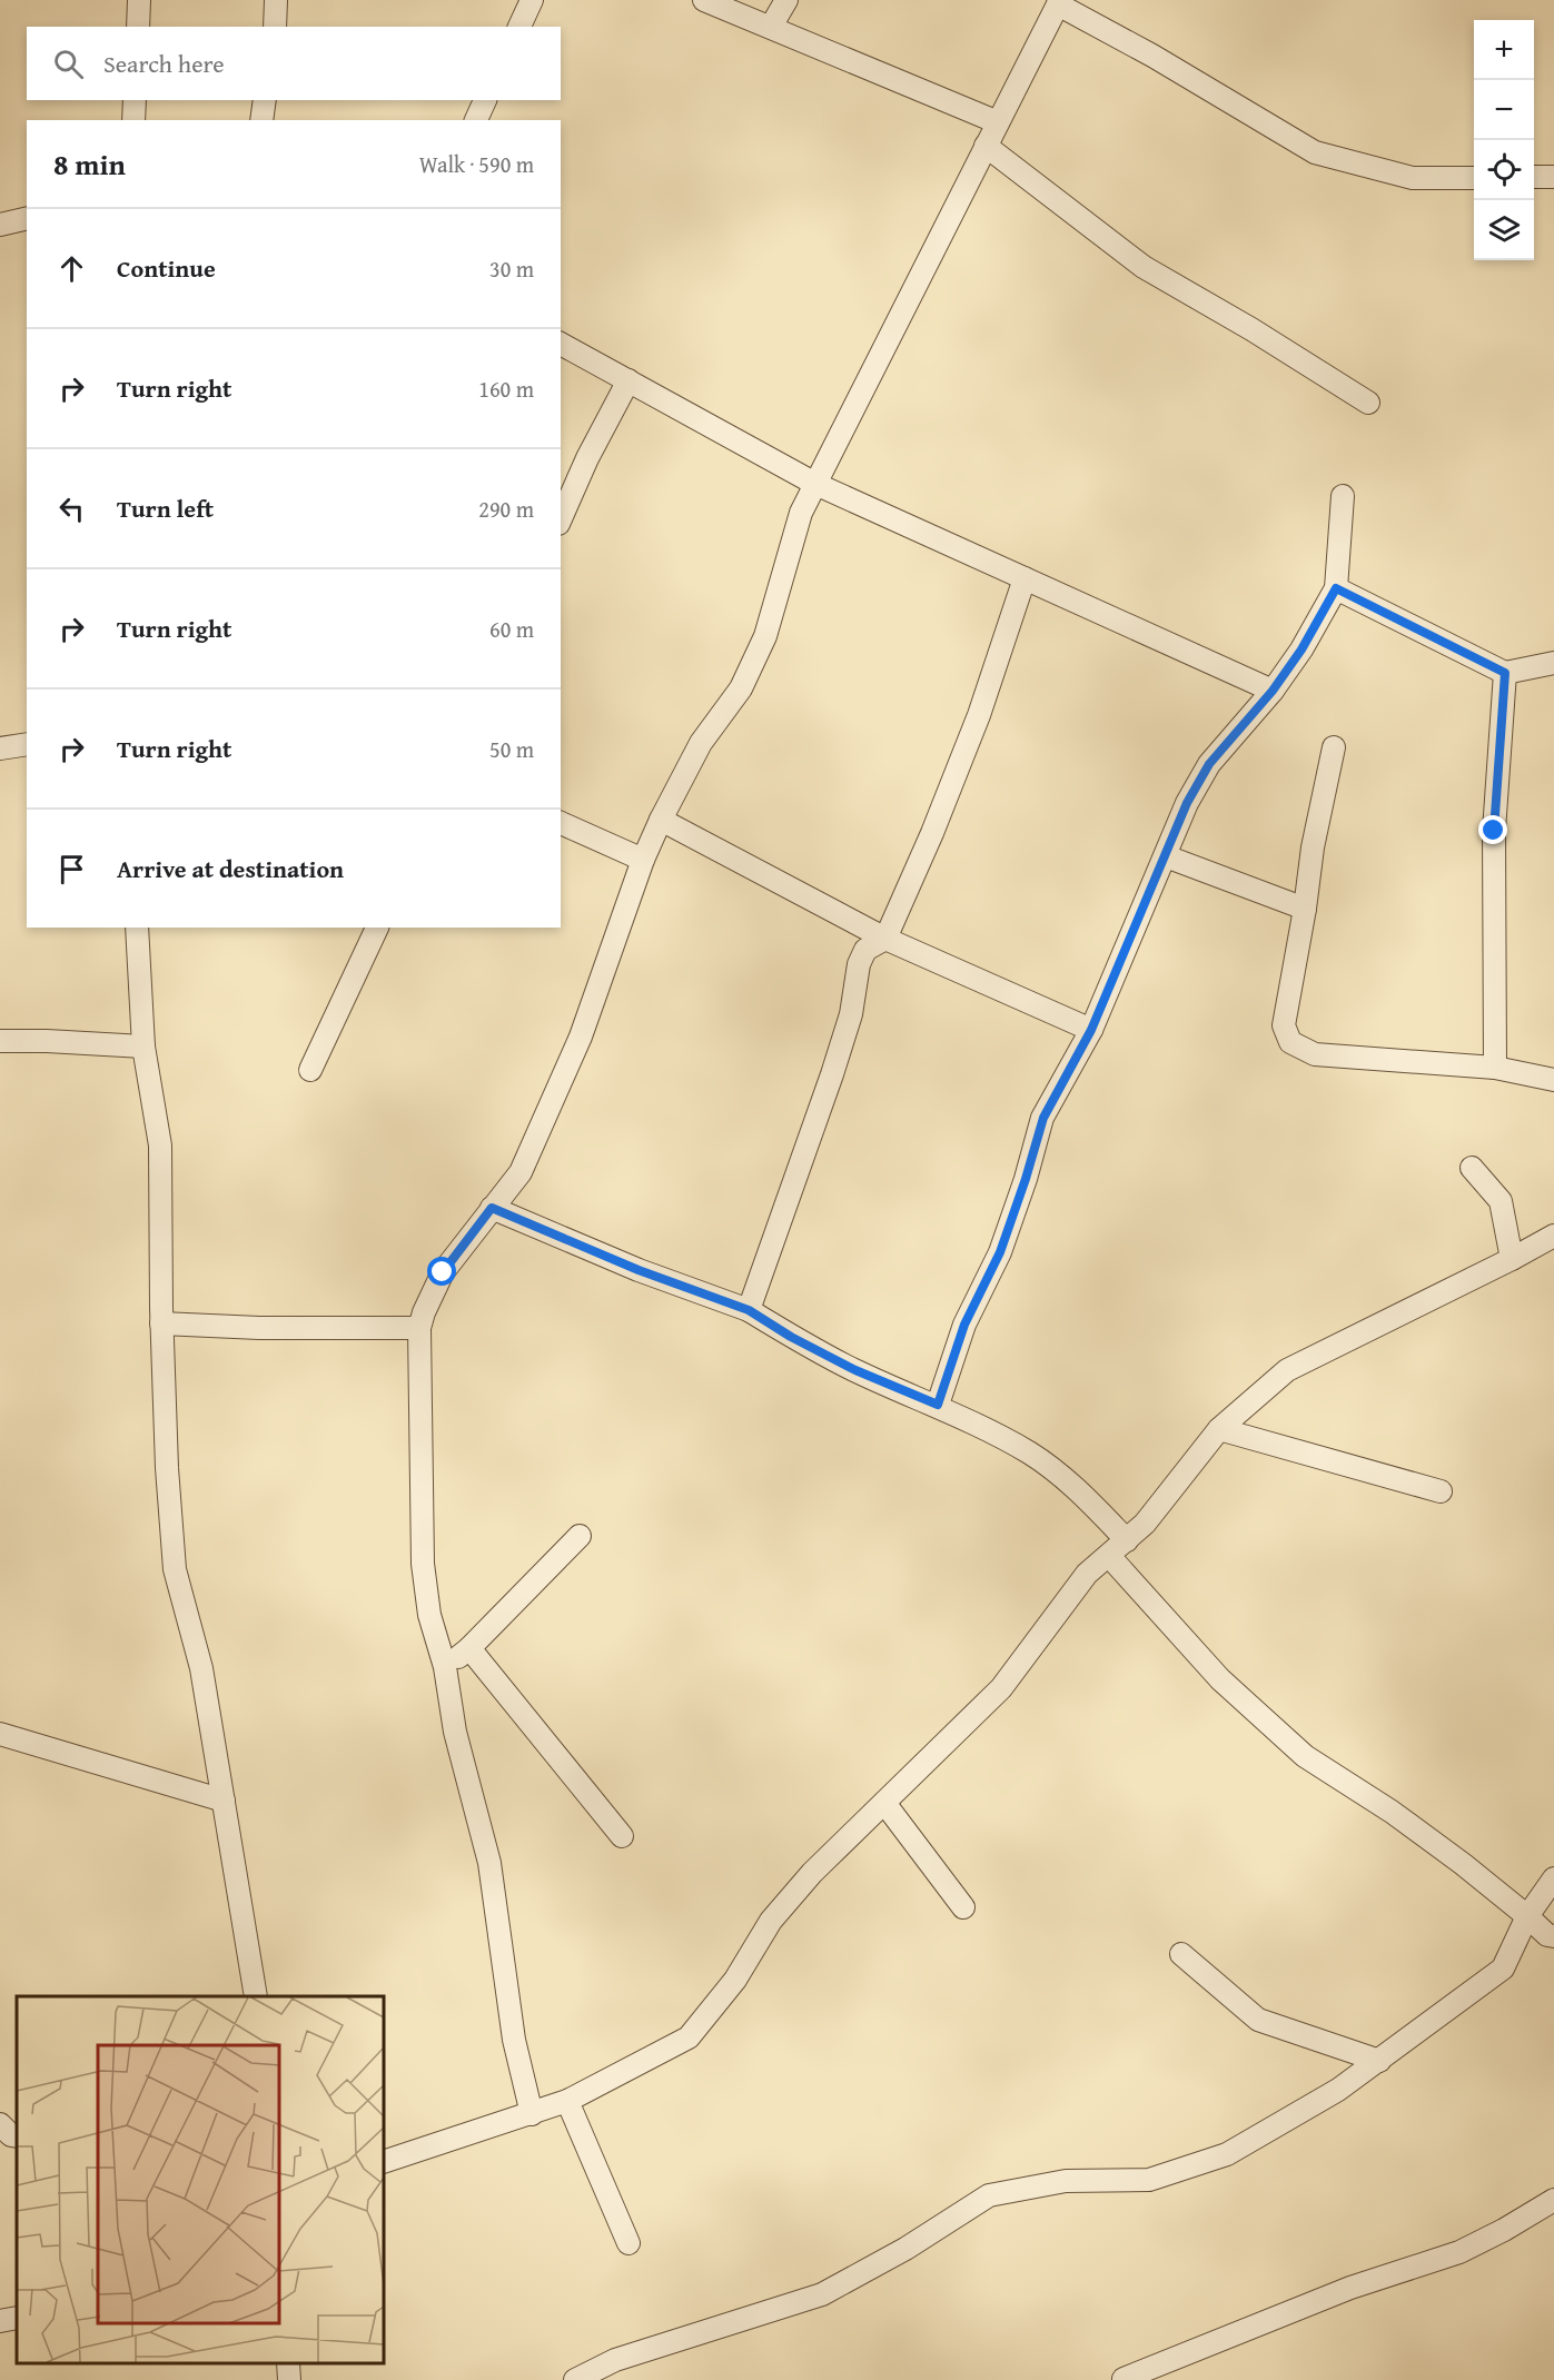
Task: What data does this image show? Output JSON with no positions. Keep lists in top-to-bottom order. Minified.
{"page":{"map_buttons":["+","−"],"search":"Search here","heading":["8 min","Walk · 590 m"],"list":[["Continue","30 m"],["Turn right","160 m"],["Turn left","290 m"],["Turn right","60 m"],["Turn right","50 m"],"Arrive at destination"]}}
